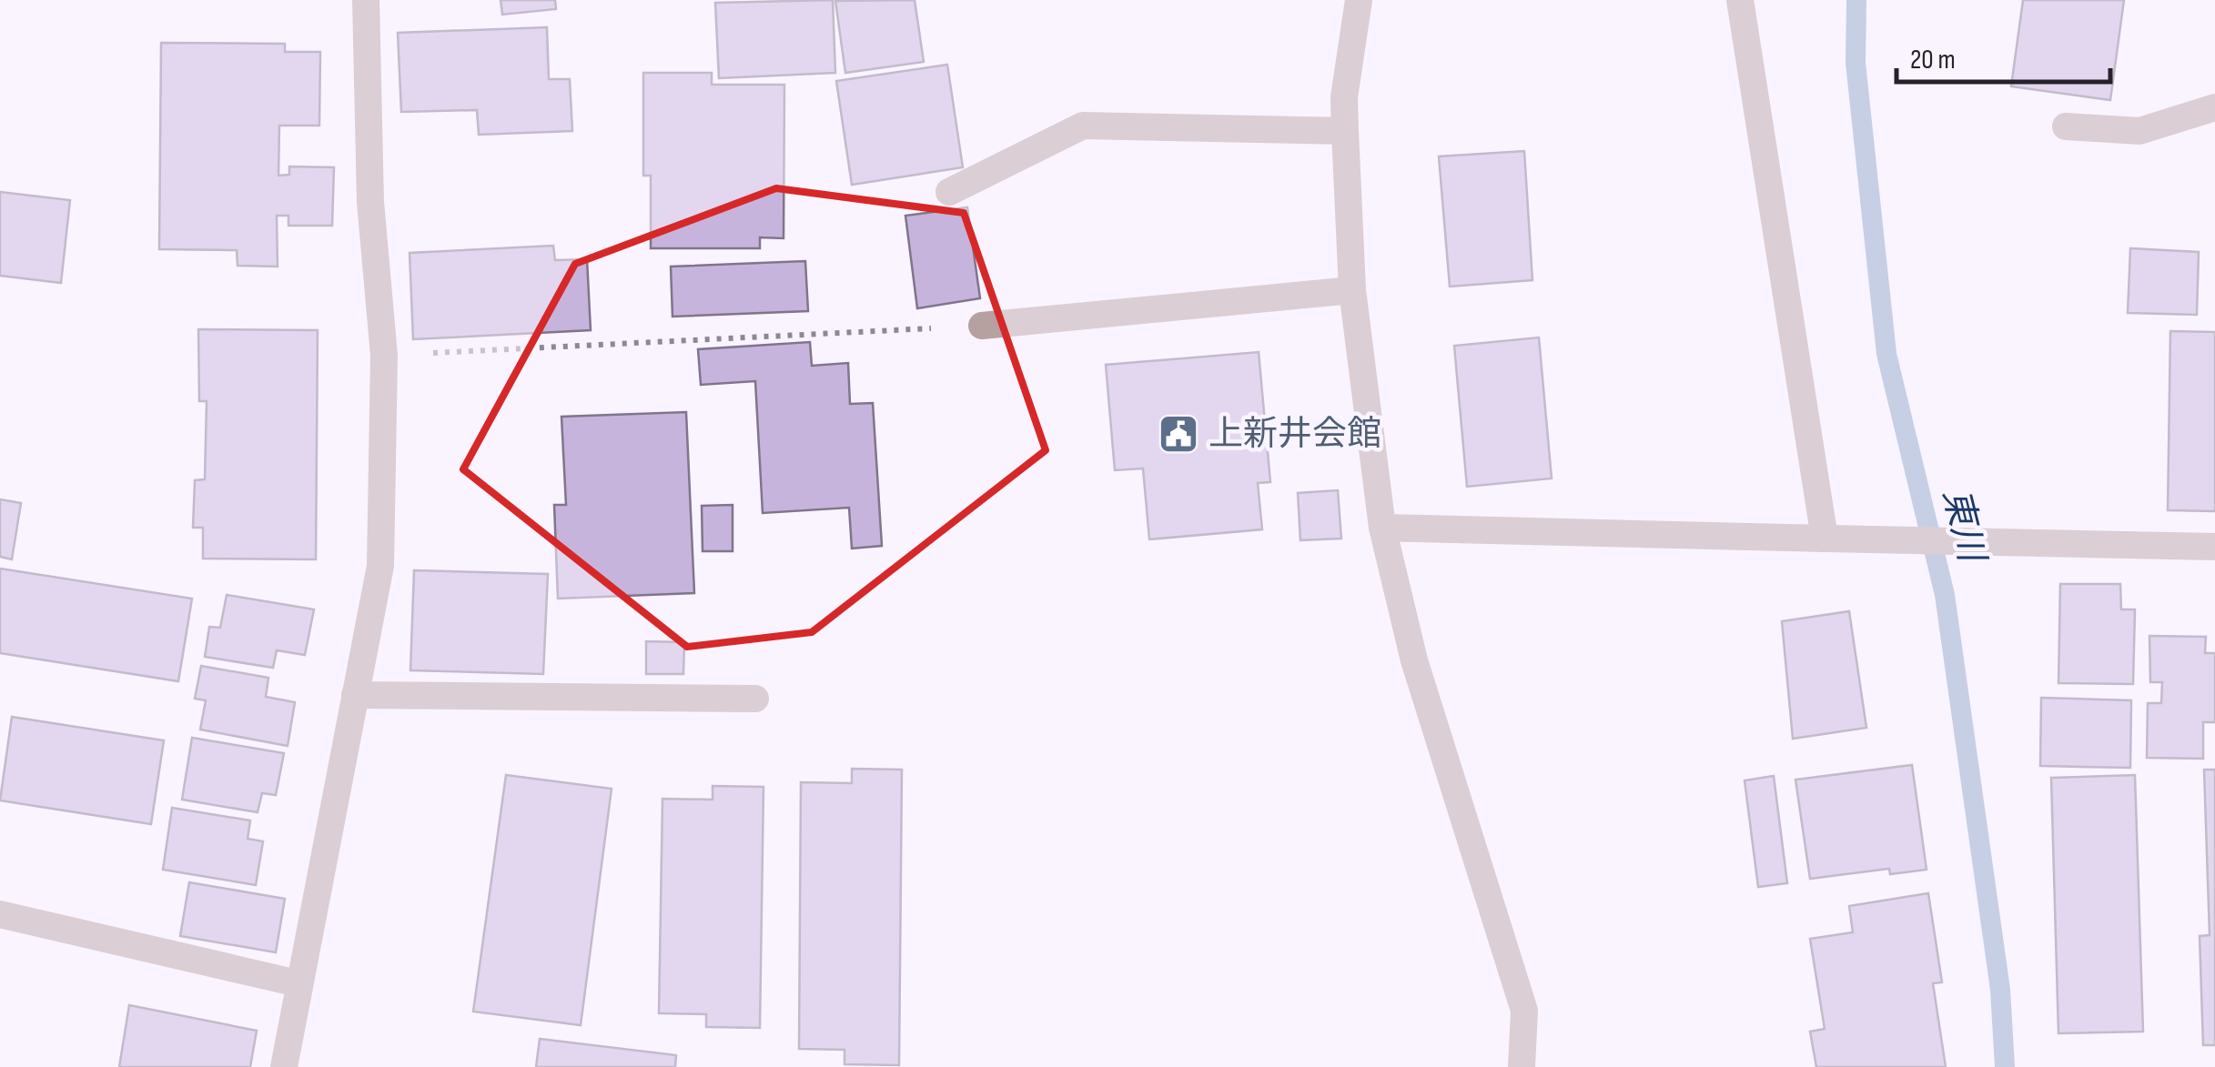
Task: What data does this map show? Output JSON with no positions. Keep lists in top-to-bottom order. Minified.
{"water":["東川"],"places":{"public building":["上新井会館"]},"scale_bar":"20 m"}
